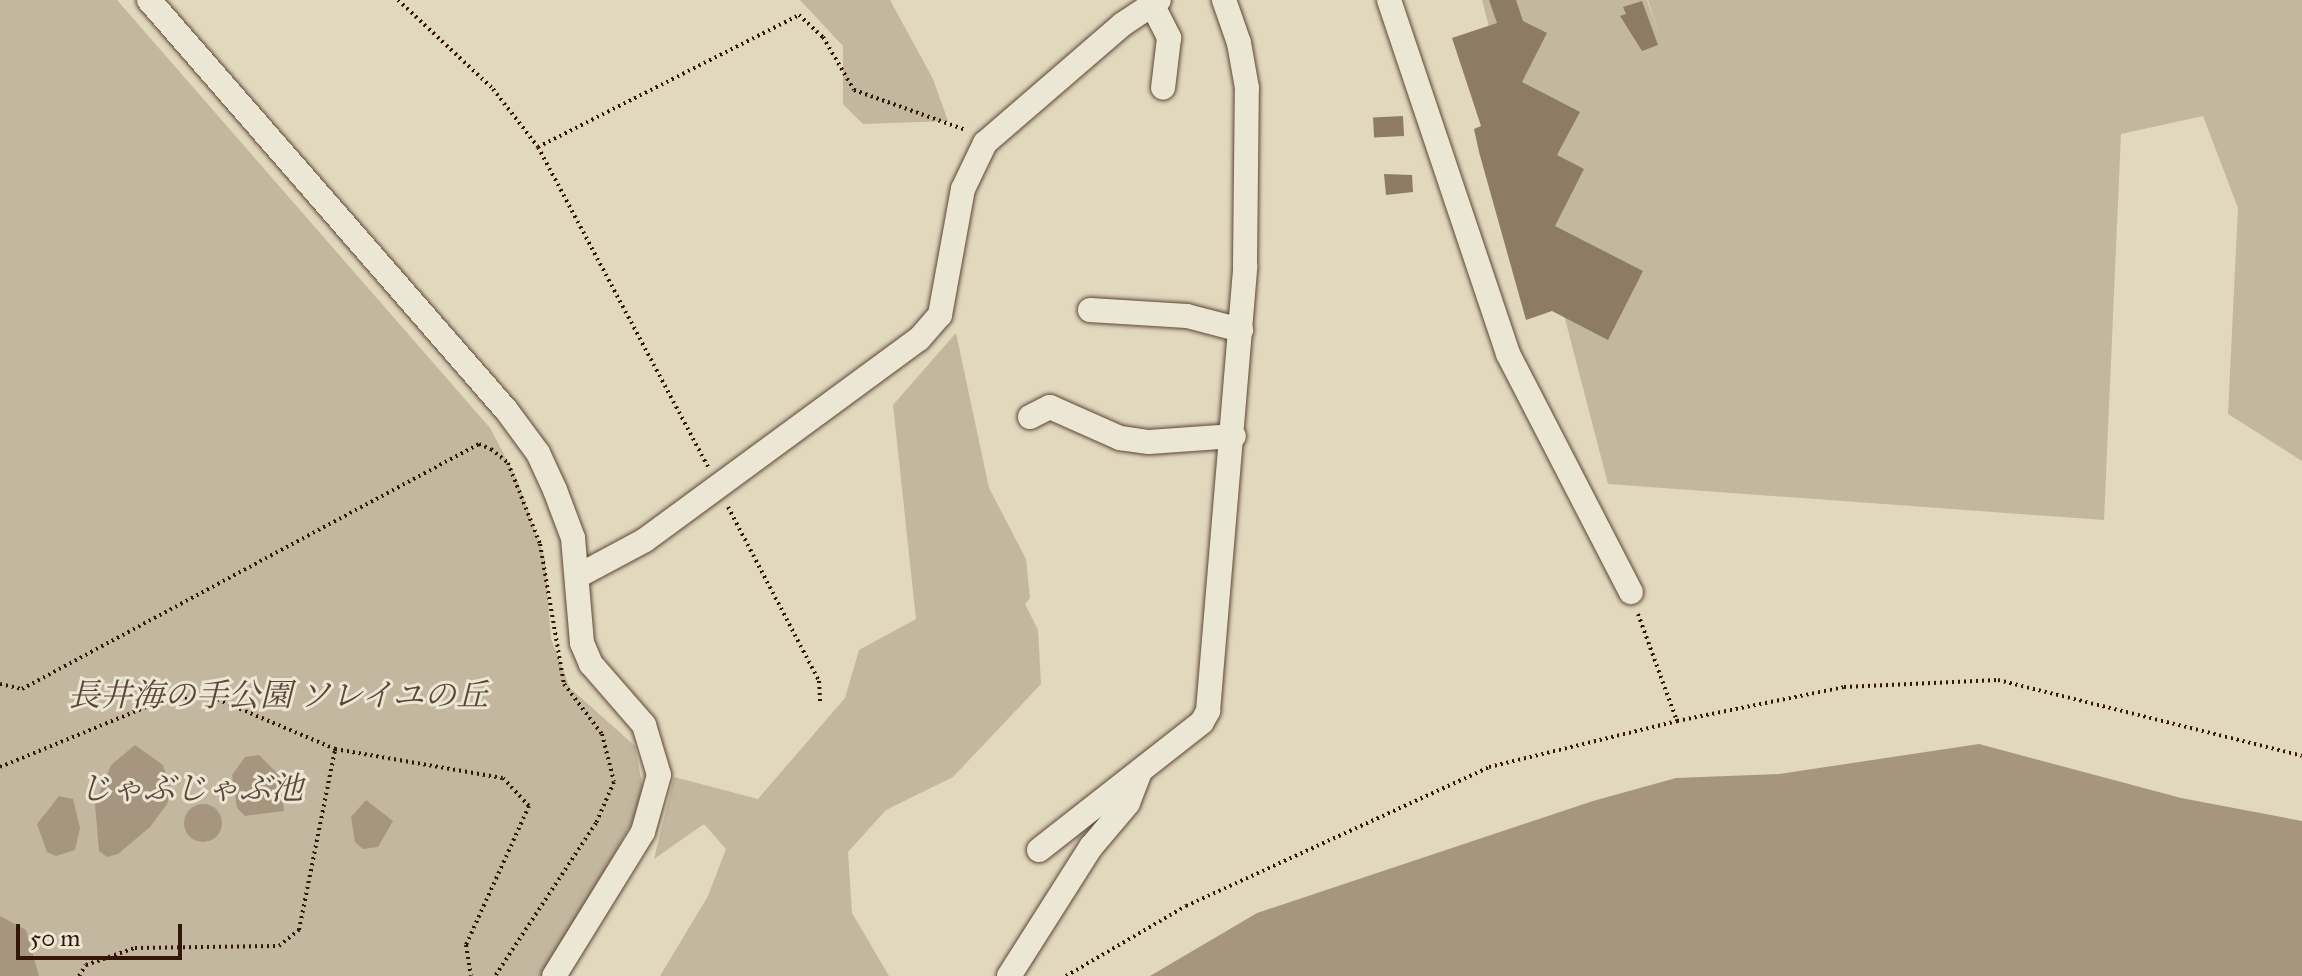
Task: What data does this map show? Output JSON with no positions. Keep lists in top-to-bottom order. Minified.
{"parks":["長井海の手公園 ソレイユの丘","じゃぶじゃぶ池"],"scale_bar":"50 m"}
